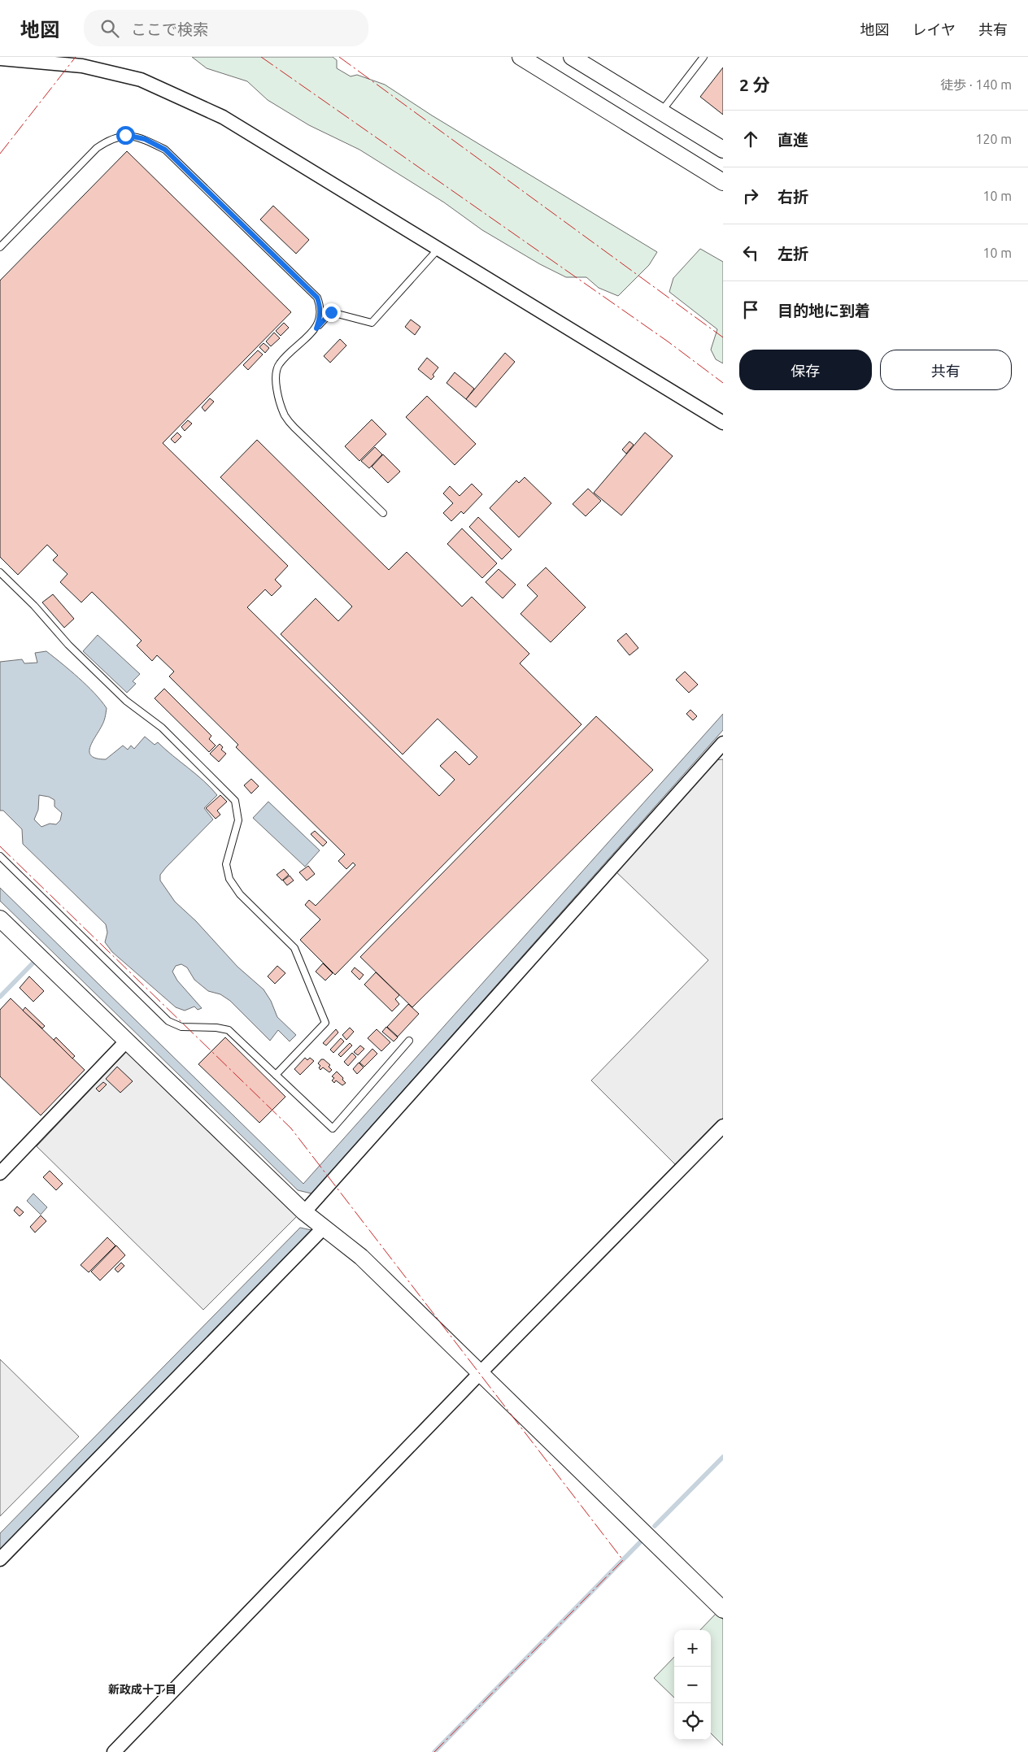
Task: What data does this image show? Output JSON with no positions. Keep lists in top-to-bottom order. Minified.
{"districts":["新政成十丁目"],"page":{"header":"地図","search":"ここで検索","nav":["地図","レイヤ","共有"],"heading":["2 分","徒歩 · 140 m"],"list":[["直進","120 m"],["右折","10 m"],["左折","10 m"],"目的地に到着"],"buttons":["保存","共有"],"map_buttons":["+","−"]}}
